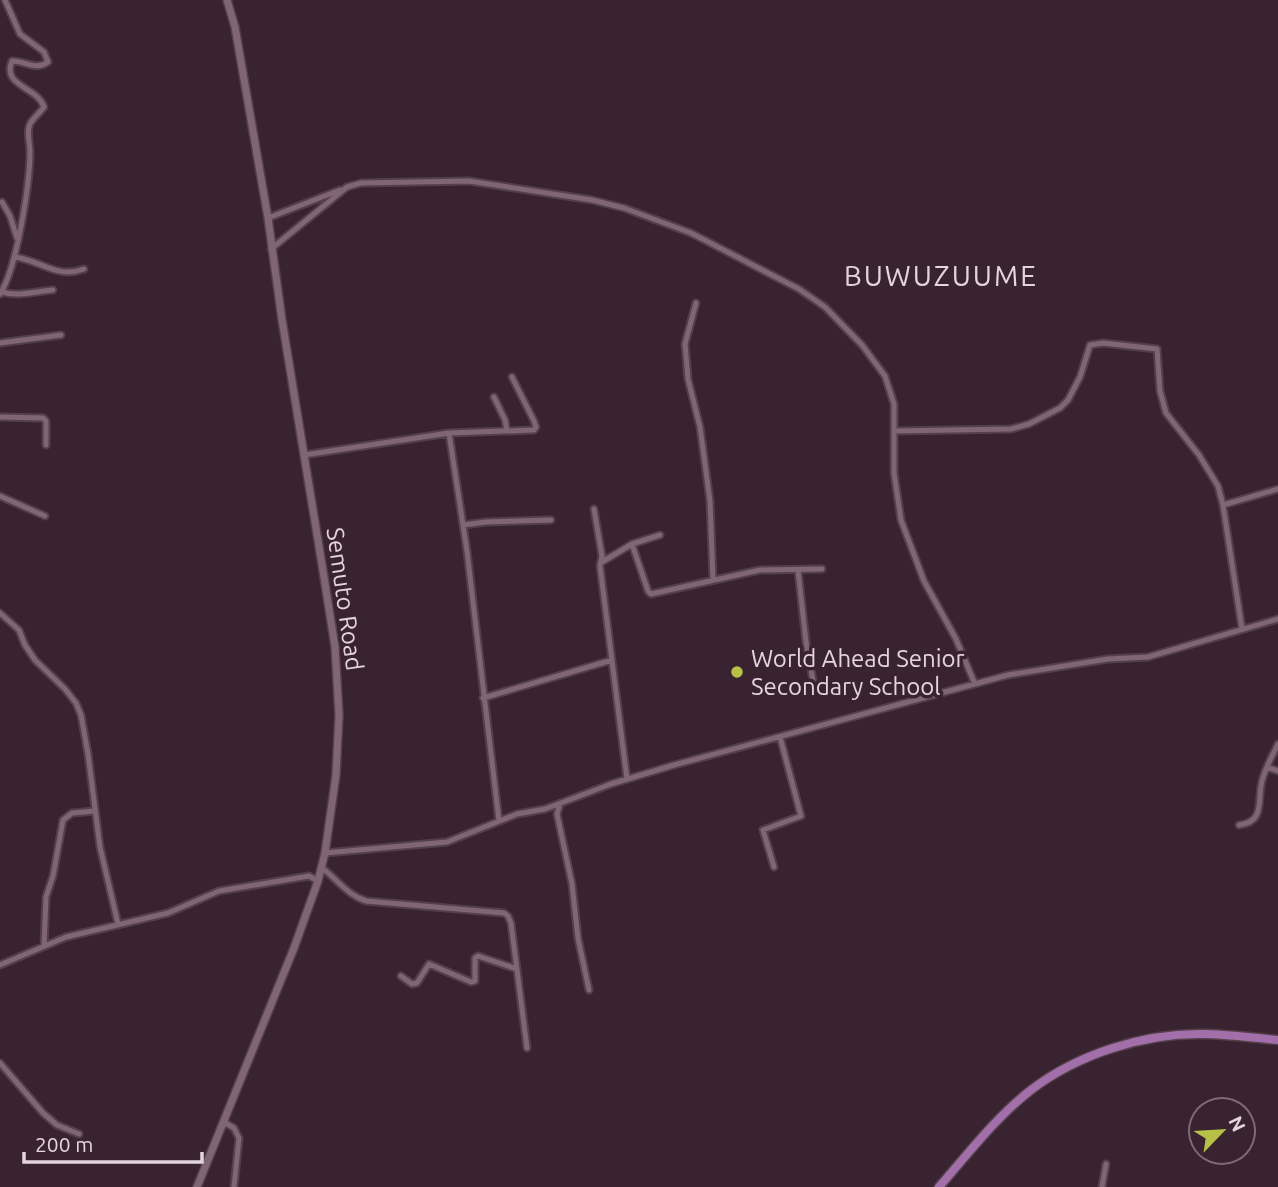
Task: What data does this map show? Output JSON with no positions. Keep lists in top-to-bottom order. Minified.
{"streets":{"main road":["Semuto Road"]},"districts":["BUWUZUUME"],"places":["World Ahead Senior Secondary School"],"scale_bar":"200 m","north":"top right"}
